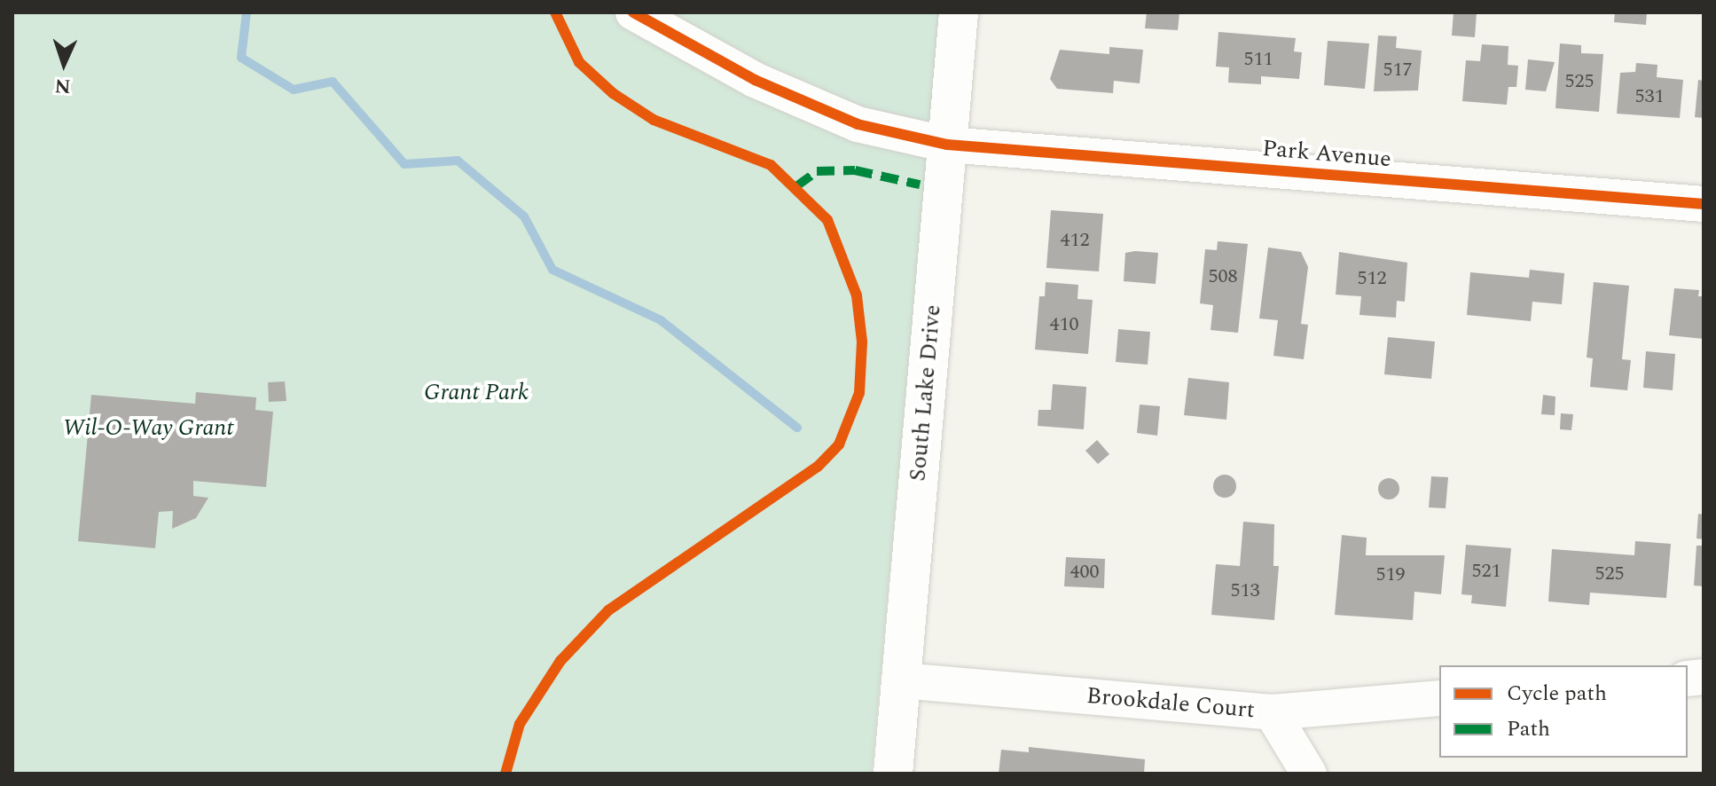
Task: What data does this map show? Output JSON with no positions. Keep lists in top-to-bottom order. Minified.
{"streets":{"street":["Park Avenue","South Lake Drive","Brookdale Court"]},"crossings":[["Park Avenue","South Lake Drive"],["South Lake Drive","Brookdale Court"]],"parks":["Grant Park","Wil-O-Way Grant"],"house_numbers":["511","517","525","531","412","508","512","410","521","400","525","519","513"],"legend":["Cycle path","Path"],"north":"bottom"}
